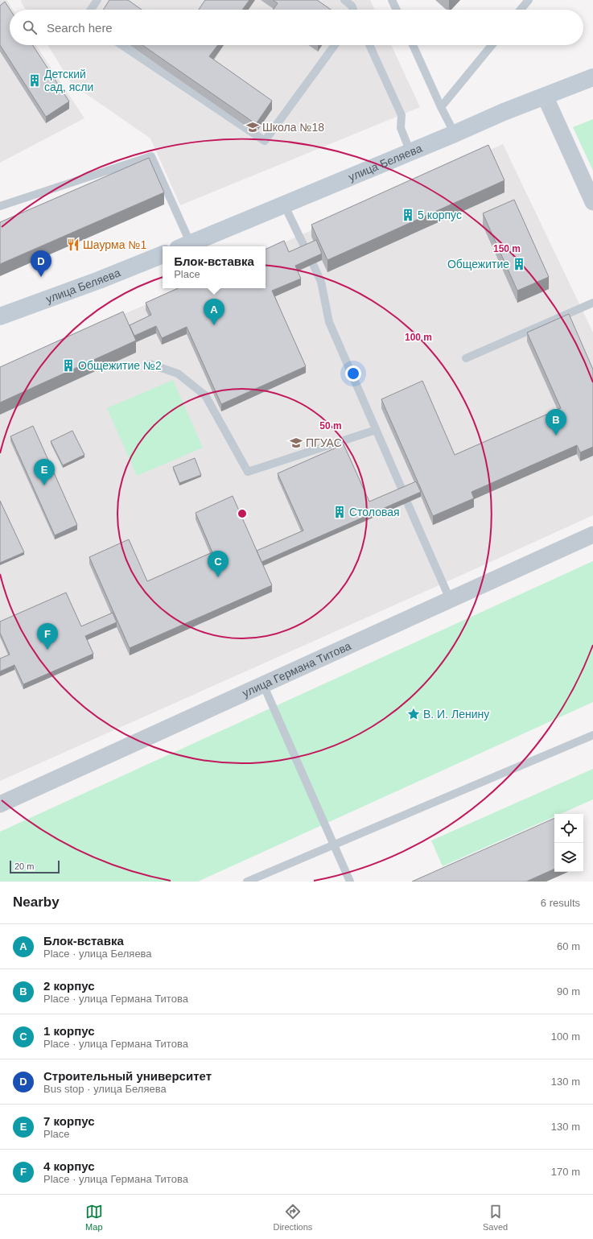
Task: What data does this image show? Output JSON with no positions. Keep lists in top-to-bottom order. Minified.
{"streets":{"main road":["улица Беляева"],"street":["улица Германа Титова"]},"places":{"building":["Детский сад, ясли","5 корпус","Общежитие","Общежитие №2","Столовая"],"school or university":["Школа №18","ПГУАС"],"restaurant":["Шаурма №1"],"place":["В. И. Ленину"]},"scale_bar":"20 m","page":{"search":"Search here","popup":["Блок-вставка","Place"],"pins":["D","A","B","E","C","F"],"scale":"20 m","heading":["Nearby","6 results"],"list":[{"mark":"A","name":"Блок-вставка","note":"Place · улица Беляева","value":"60 m"},{"mark":"B","name":"2 корпус","note":"Place · улица Германа Титова","value":"90 m"},{"mark":"C","name":"1 корпус","note":"Place · улица Германа Титова","value":"100 m"},{"mark":"D","name":"Строительный университет","note":"Bus stop · улица Беляева","value":"130 m"},{"mark":"E","name":"7 корпус","note":"Place","value":"130 m"},{"mark":"F","name":"4 корпус","note":"Place · улица Германа Титова","value":"170 m"}],"nav":["Map","Directions","Saved"]},"rings":["150 m","100 m","50 m"]}
